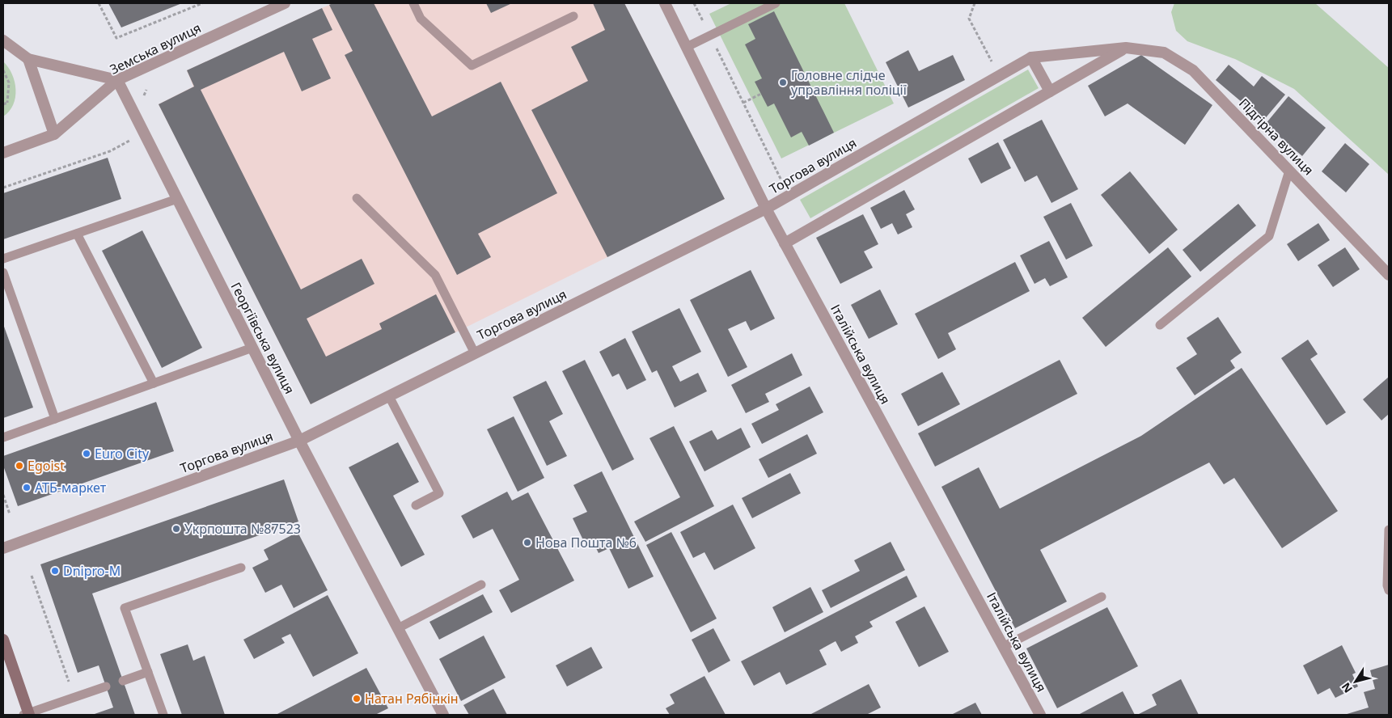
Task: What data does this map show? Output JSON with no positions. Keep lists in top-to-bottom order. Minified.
{"streets":{"street":["Земська вулиця","Підгірна вулиця","Торгова вулиця","Георгіївська вулиця","Італійська вулиця"]},"crossings":[["Земська вулиця","Георгіївська вулиця"],["Підгірна вулиця","Торгова вулиця"],["Торгова вулиця","Георгіївська вулиця"],["Торгова вулиця","Італійська вулиця"]],"places":["Головне слідче управління поліції","Euro City","Egoist","АТБ-маркет","Укрпошта №87523","Нова Пошта №6","Dnipro-M","Натан Рябінкін"],"north":"bottom left"}
